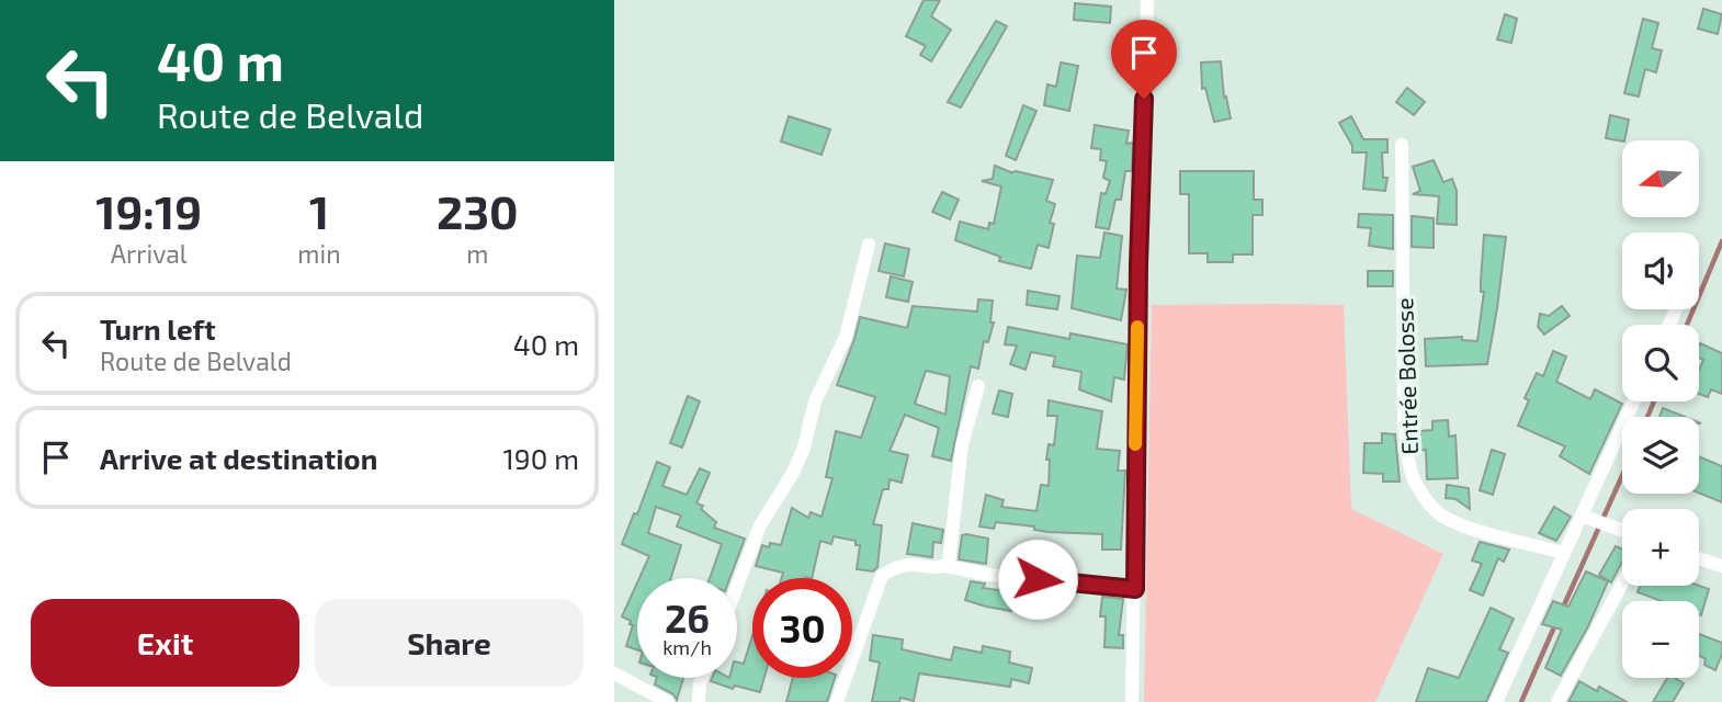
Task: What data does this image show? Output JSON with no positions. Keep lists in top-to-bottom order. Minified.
{"streets":{"street":["Entrée Bolosse"]},"north":"left","page":{"turn":["40 m","Route de Belvald"],"map_buttons":["+","−"],"eta":["19:19","Arrival","1","min","230","m"],"list":[{"name":"Turn left","note":"Route de Belvald","value":"40 m"},{"name":"Arrive at destination","value":"190 m"}],"speed":"26 km/h","limit":"30","buttons":["Exit","Share"]}}
